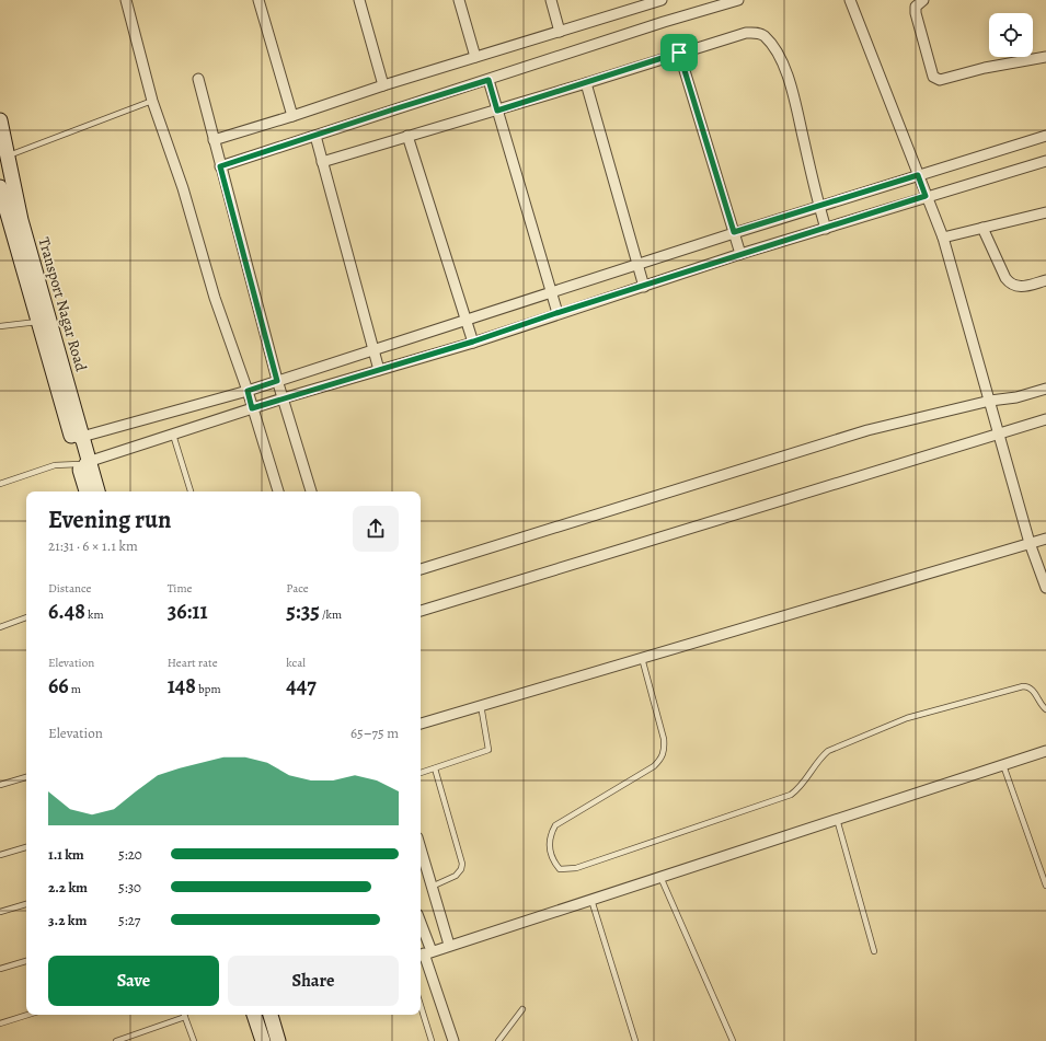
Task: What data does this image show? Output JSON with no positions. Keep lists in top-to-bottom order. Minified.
{"streets":{"main road":["Transport Nagar Road"]},"page":{"heading":["Evening run","21:31 · 6 × 1.1 km"],"stats":[["Distance","6.48 km"],["Time","36:11"],["Pace","5:35 /km"],["Elevation","66 m"],["Heart rate","148 bpm"],["kcal","447"]],"chart":["Elevation","65–75 m"],"list":[{"name":"1.1 km","note":"5:20"},{"name":"2.2 km","note":"5:30"},{"name":"3.2 km","note":"5:27"}],"buttons":["Save","Share"]}}
